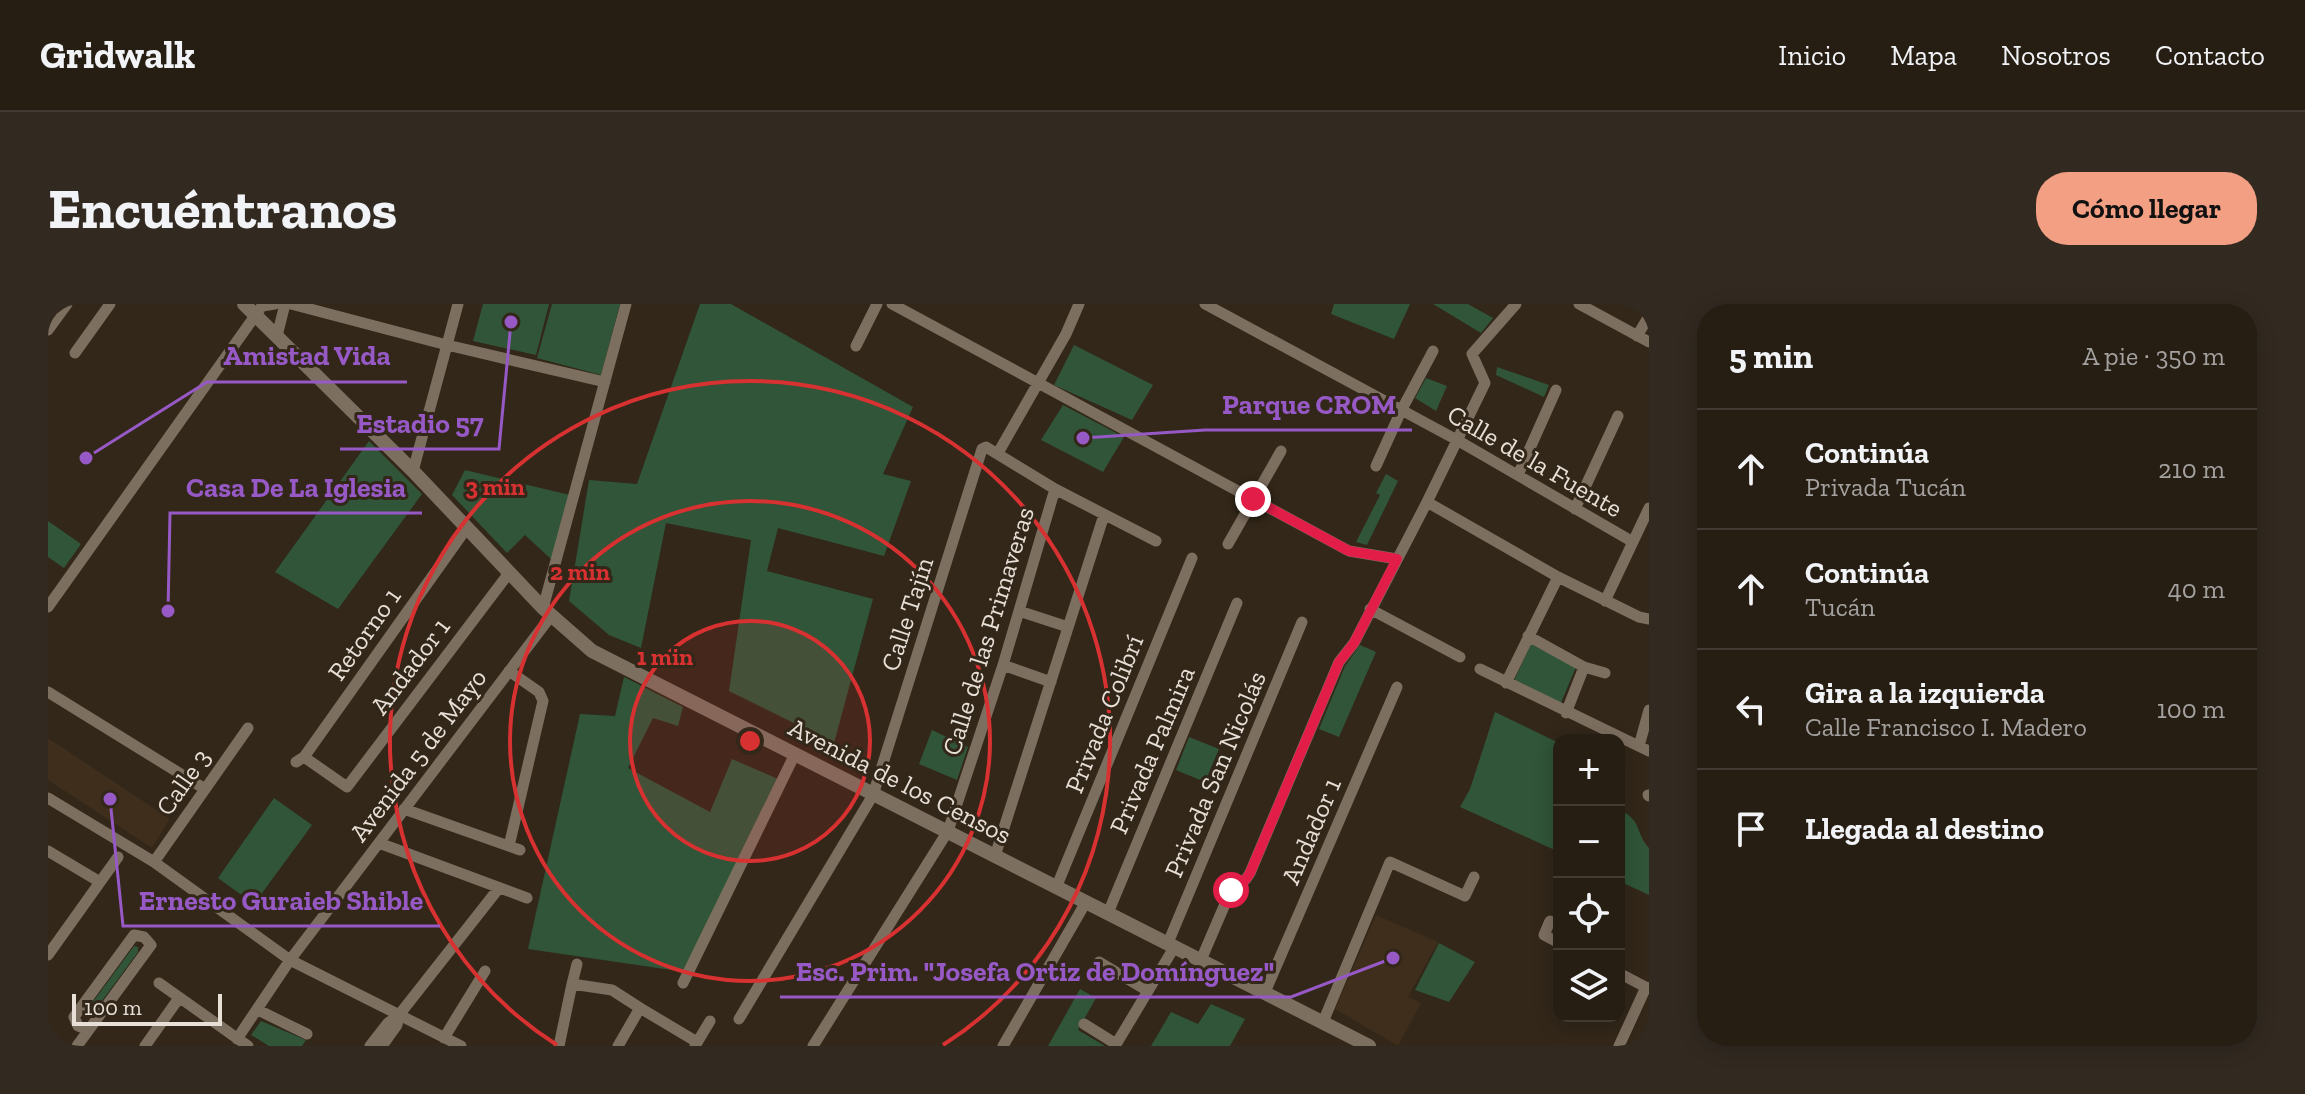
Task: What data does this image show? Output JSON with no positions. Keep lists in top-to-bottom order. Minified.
{"streets":{"street":["Calle de la Fuente","Calle Tajín","Calle de las Primaveras","Retorno 1","Andador 1","Privada Colibrí","Privada Palmira","Avenida 5 de Mayo","Privada San Nicolás","Avenida de los Censos","Calle 3"]},"crossings":[["Calle Tajín","Avenida de los Censos"],["Calle de las Primaveras","Avenida de los Censos"],["Retorno 1","Andador 1"],["Retorno 1","Avenida de los Censos"],["Andador 1","Avenida de los Censos"],["Privada Colibrí","Avenida de los Censos"],["Privada Palmira","Avenida de los Censos"],["Avenida 5 de Mayo","Avenida de los Censos"],["Privada San Nicolás","Avenida de los Censos"]],"places":["Estadio 57","Parque CROM","Amistad Vida","Casa De La Iglesia","Ernesto Guraieb Shible","Esc. Prim. \"Josefa Ortiz de Domínguez\""],"scale_bar":"100 m","page":{"header":"Gridwalk","nav":["Inicio","Mapa","Nosotros","Contacto"],"buttons":"Cómo llegar","title":"Encuéntranos","heading":["5 min","A pie · 350 m"],"list":[["Continúa","Privada Tucán","210 m"],["Continúa","Tucán","40 m"],["Gira a la izquierda","Calle Francisco I. Madero","100 m"],"Llegada al destino"],"map_buttons":["+","−"],"scale":"100 m"},"rings":["3 min","2 min","1 min"]}
